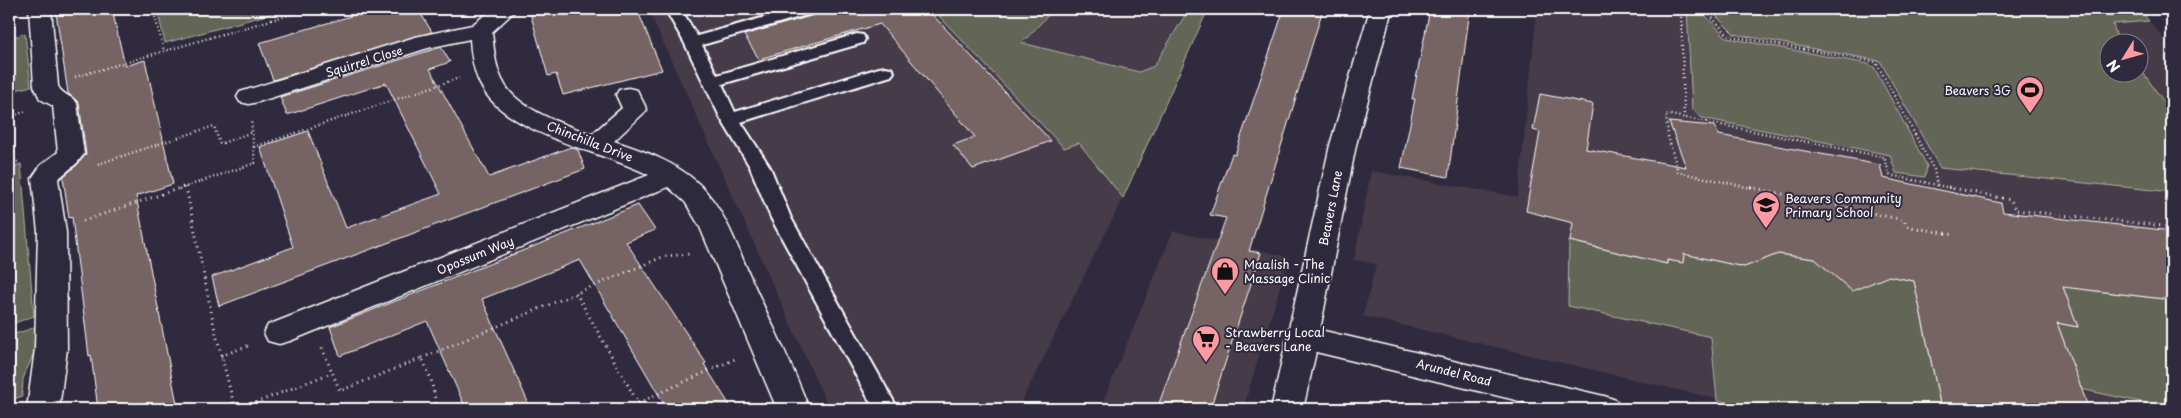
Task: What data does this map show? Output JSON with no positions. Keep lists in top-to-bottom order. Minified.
{"streets":{"street":["Squirrel Close","Chinchilla Drive","Beavers Lane","Opossum Way","Arundel Road"]},"crossings":[["Squirrel Close","Chinchilla Drive"],["Chinchilla Drive","Opossum Way"],["Beavers Lane","Arundel Road"]],"places":{"sports":["Beavers 3G"],"school or university":["Beavers Community Primary School"],"shop":["Maalish - The Massage Clinic"],"supermarket":["Strawberry Local - Beavers Lane"]},"north":"bottom left"}
